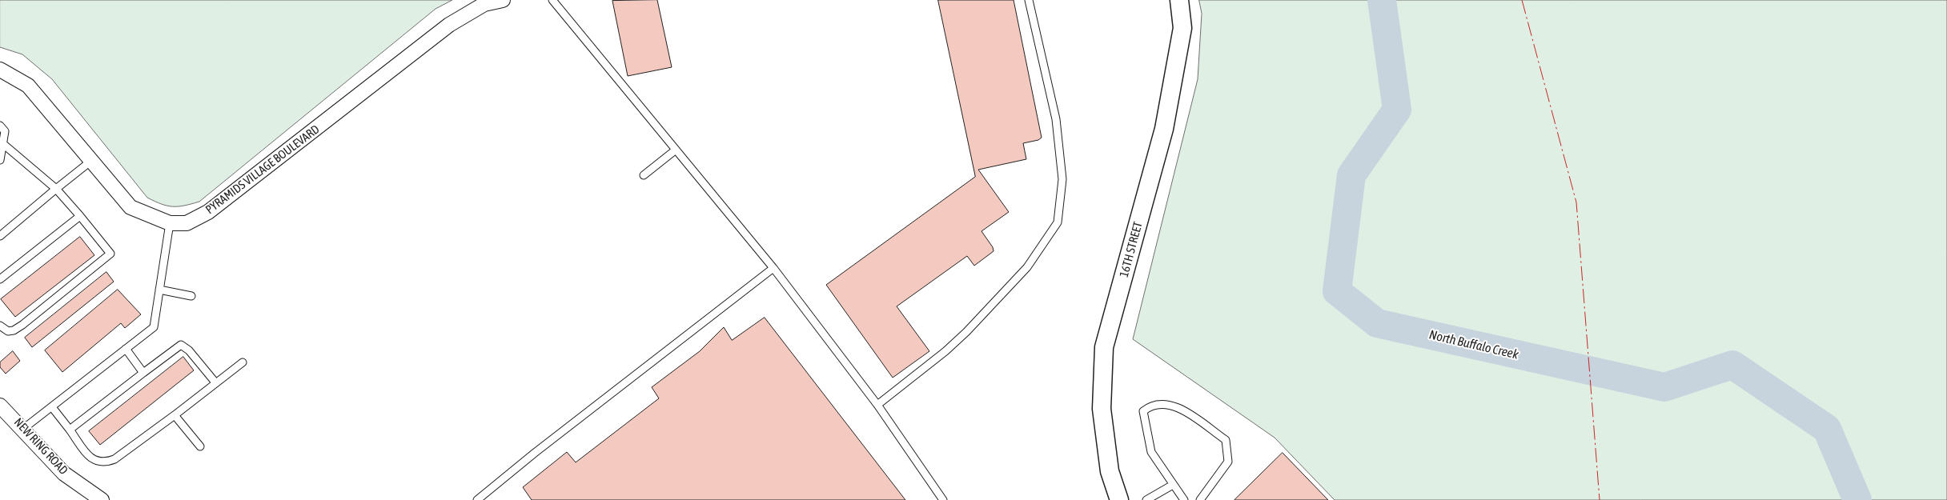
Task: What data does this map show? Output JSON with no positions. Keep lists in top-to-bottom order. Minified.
{"streets":{"street":["PYRAMIDS VILLAGE BOULEVARD","16TH STREET","NEW RING ROAD"]},"water":["North Buffalo Creek"]}
